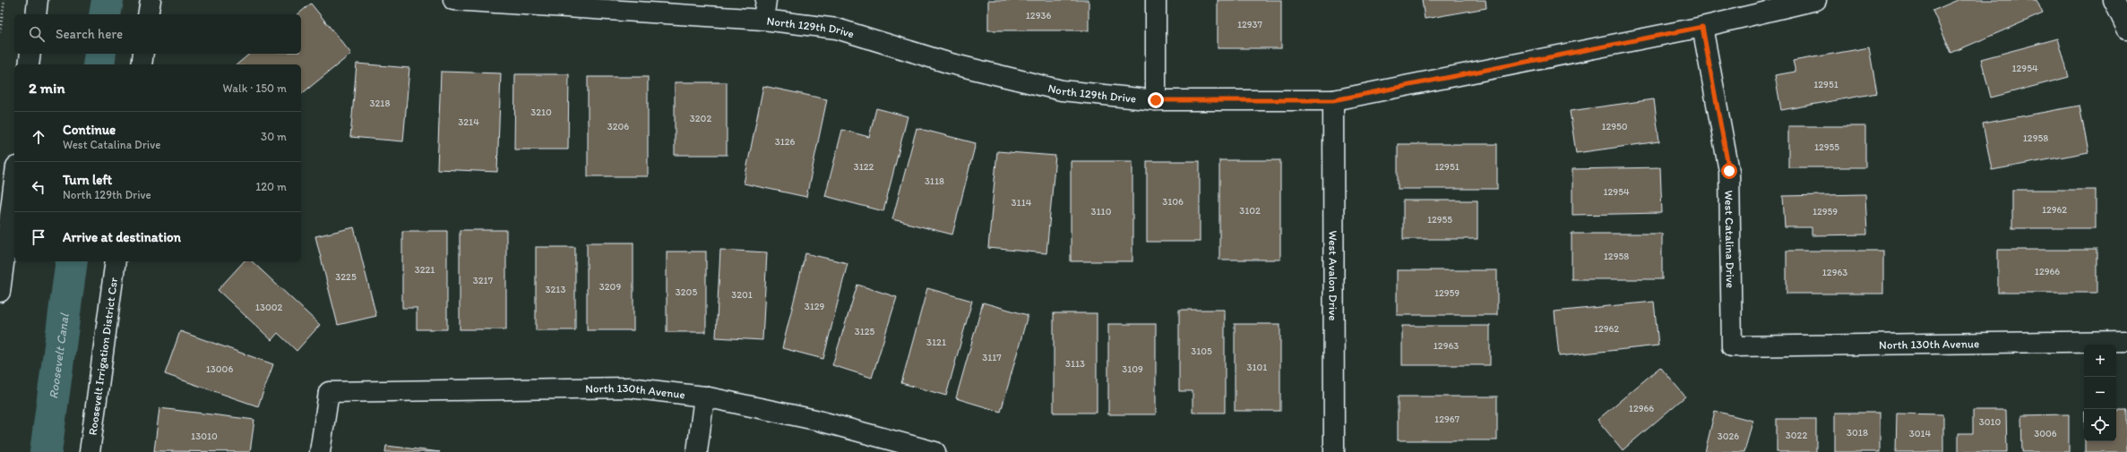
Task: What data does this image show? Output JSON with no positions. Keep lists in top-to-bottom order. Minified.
{"streets":{"street":["North 129th Drive","West Catalina Drive","West Avalon Drive","North 130th Avenue","Roosevelt Irrigation District Csr"]},"crossings":[["North 129th Drive","West Catalina Drive"],["North 129th Drive","West Avalon Drive"],["West Catalina Drive","North 130th Avenue"]],"water":["Roosevelt Canal"],"house_numbers":["12936","12937","12954","12951","3218","3210","3202","3214","3206","12950","12958","3126","12955","3122","12951","3118","12954","3106","3114","12962","3102","3110","12959","12955","12958","3221","12966","12963","3225","3217","3209","3213","3205","12959","3201","3129","13002","12962","3125","3121","12963","3105","3117","3113","3101","13006","3109","12966","12967","3010","3018","3014","3006","3022","13010","3026"],"page":{"search":"Search here","heading":["2 min","Walk · 150 m"],"list":[["Continue","West Catalina Drive","30 m"],["Turn left","North 129th Drive","120 m"],"Arrive at destination"],"map_buttons":["+","−"]}}
